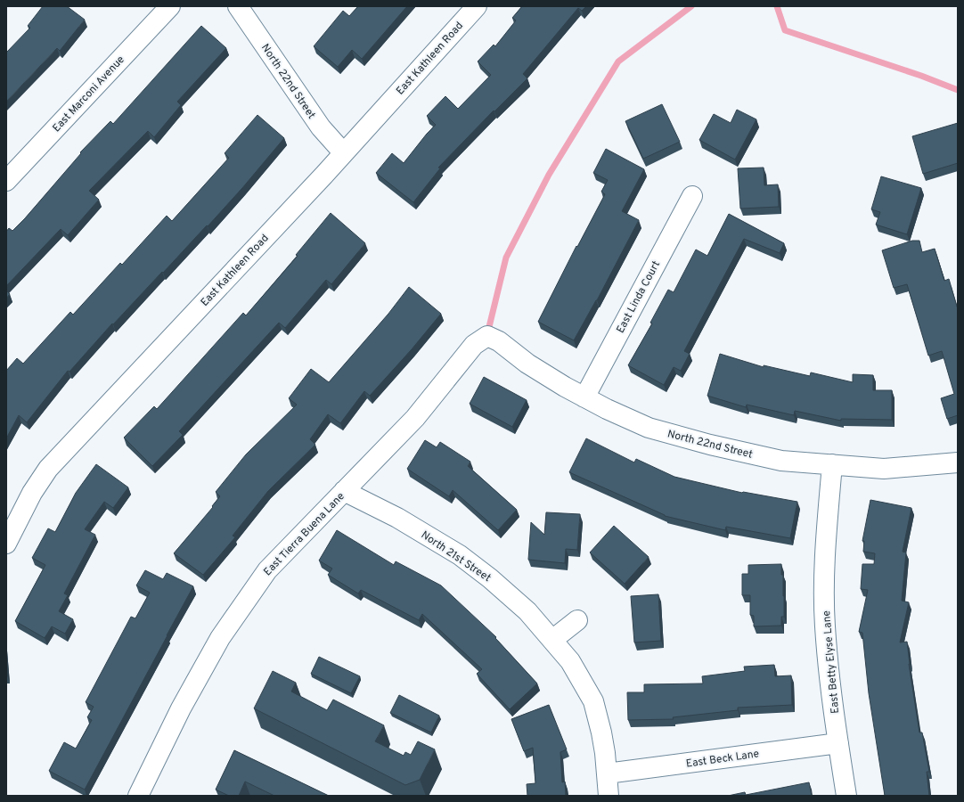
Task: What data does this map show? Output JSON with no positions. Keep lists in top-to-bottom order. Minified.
{"streets":{"street":["East Kathleen Road","North 22nd Street","East Marconi Avenue","East Linda Court","East Tierra Buena Lane","North 21st Street","East Betty Elyse Lane","East Beck Lane"]},"crossings":[["East Kathleen Road","North 22nd Street"],["North 22nd Street","East Linda Court"],["North 22nd Street","East Tierra Buena Lane"],["North 22nd Street","East Betty Elyse Lane"],["East Tierra Buena Lane","North 21st Street"],["North 21st Street","East Beck Lane"],["East Betty Elyse Lane","East Beck Lane"]]}
